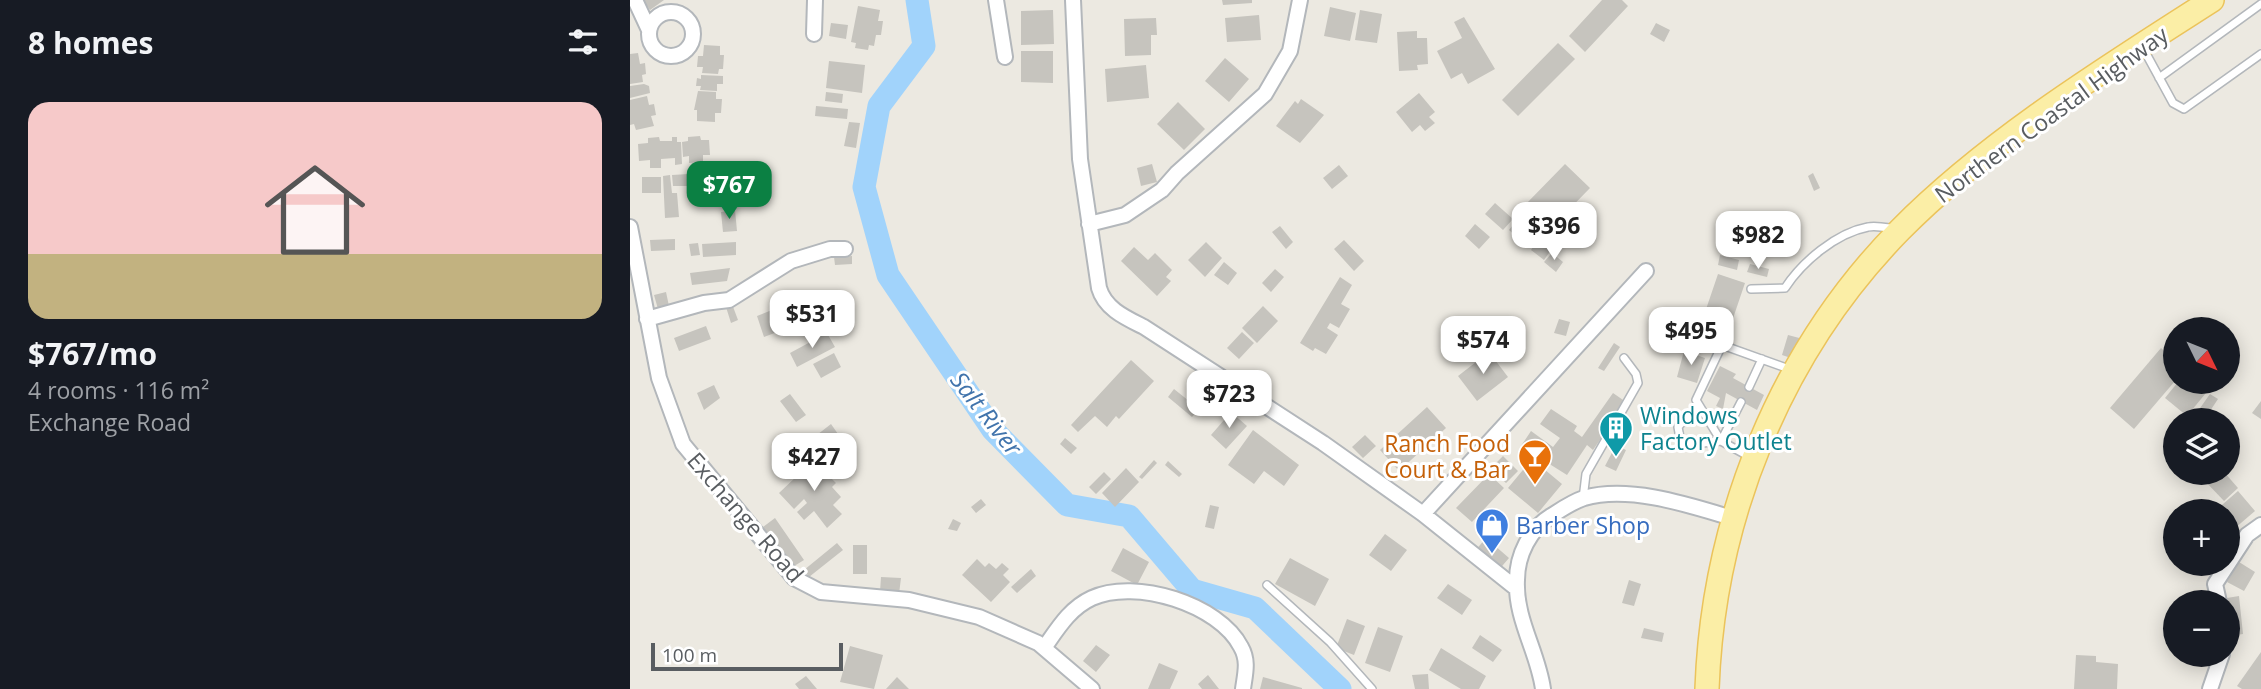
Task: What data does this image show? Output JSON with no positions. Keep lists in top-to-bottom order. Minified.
{"streets":{"main road":["Northern Coastal Highway"],"street":["Exchange Road"]},"water":["Salt River"],"places":{"building":["Windows Factory Outlet"],"bar":["Ranch Food Court & Bar"],"shop":["Barber Shop"]},"scale_bar":"100 m","north":"bottom right","page":{"heading":"8 homes","list":[{"name":"$767/mo","note":"4 rooms · 116 m² · Exchange Road"}],"price":["$767","$396","$982","$531","$495","$574","$723","$427"],"map_buttons":["+","−"],"scale":"100 m"}}
